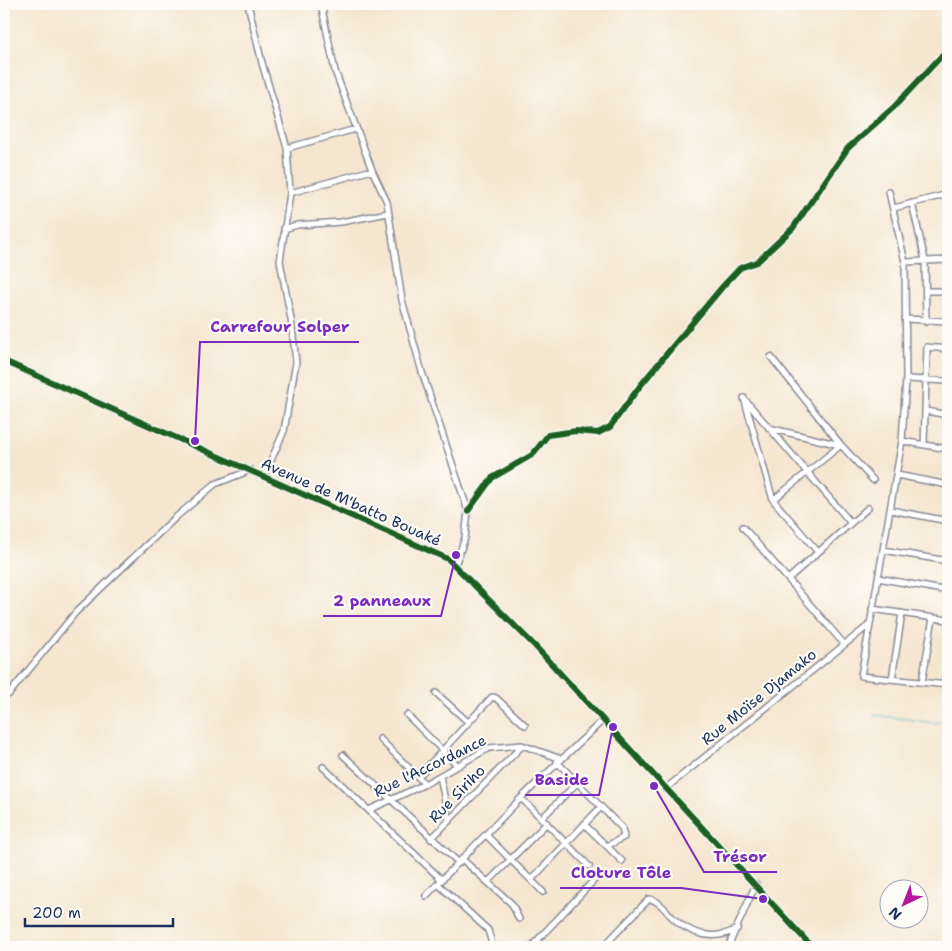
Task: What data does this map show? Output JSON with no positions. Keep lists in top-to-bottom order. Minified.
{"streets":{"street":["Avenue de M'batto Bouaké","Rue Moïse Djamako","Rue l'Accordance","Rue Siriho"]},"crossings":[["Avenue de M'batto Bouaké","Rue Moïse Djamako"],["Rue l'Accordance","Rue Siriho"]],"places":["Carrefour Solper","2 panneaux","Baside","Trésor","Cloture Tôle"],"scale_bar":"200 m","north":"bottom left"}
